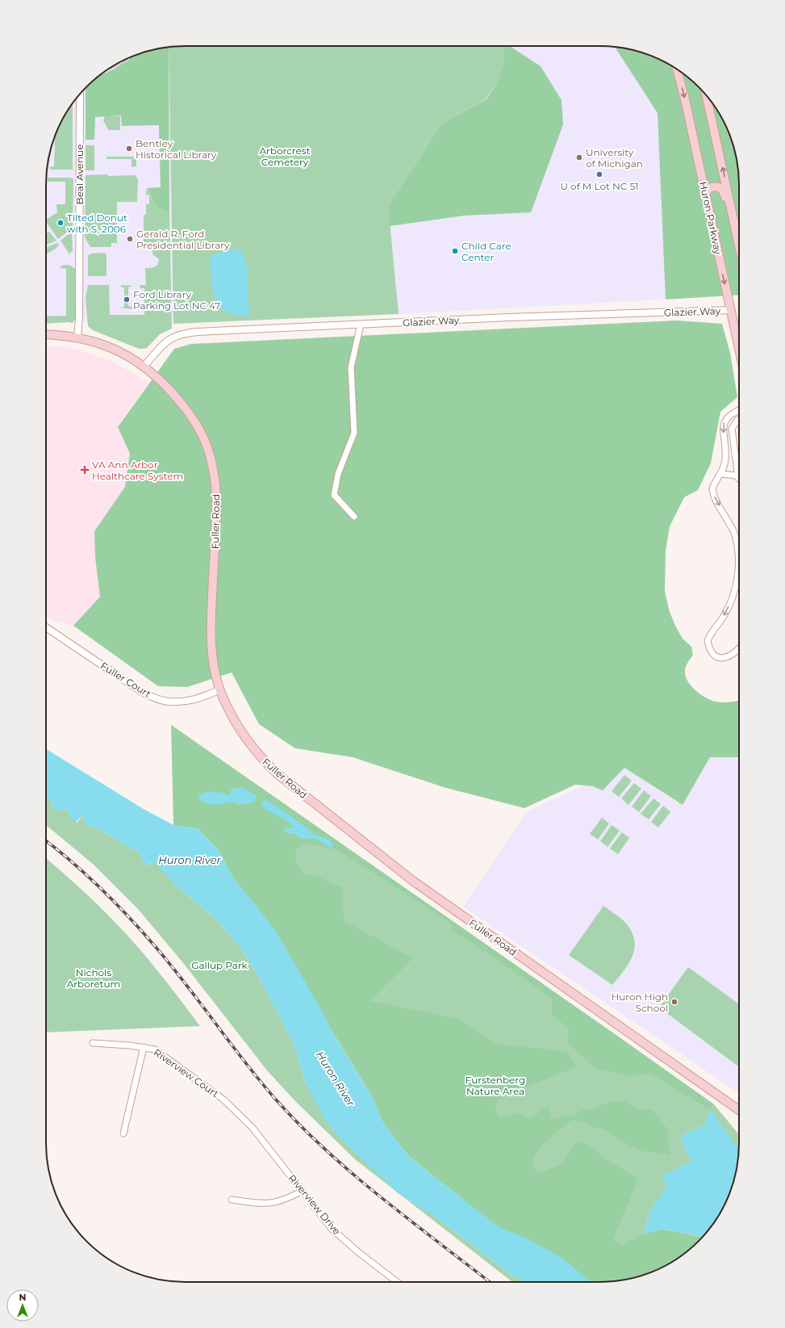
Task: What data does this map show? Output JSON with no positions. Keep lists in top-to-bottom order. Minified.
{"streets":{"main road":["Huron Parkway","Fuller Road"],"street":["Beal Avenue","Glazier Way","Fuller Court","Riverview Court","Riverview Drive"]},"crossings":[["Beal Avenue","Fuller Road"],["Huron Parkway","Glazier Way"],["Glazier Way","Fuller Road"],["Fuller Road","Fuller Court"],["Riverview Court","Riverview Drive"]],"water":["Huron River"],"parks":["Arborcrest Cemetery","Gallup Park","Nichols Arboretum","Furstenberg Nature Area"],"places":{"other":["Bentley Historical Library","University of Michigan","U of M Lot NC 51","Tilted Donut with S, 2006","Gerald R. Ford Presidential Library","Child Care Center","Ford Library Parking Lot NC 47","Huron High School"],"health":["VA Ann Arbor Healthcare System"]},"north":"top"}
